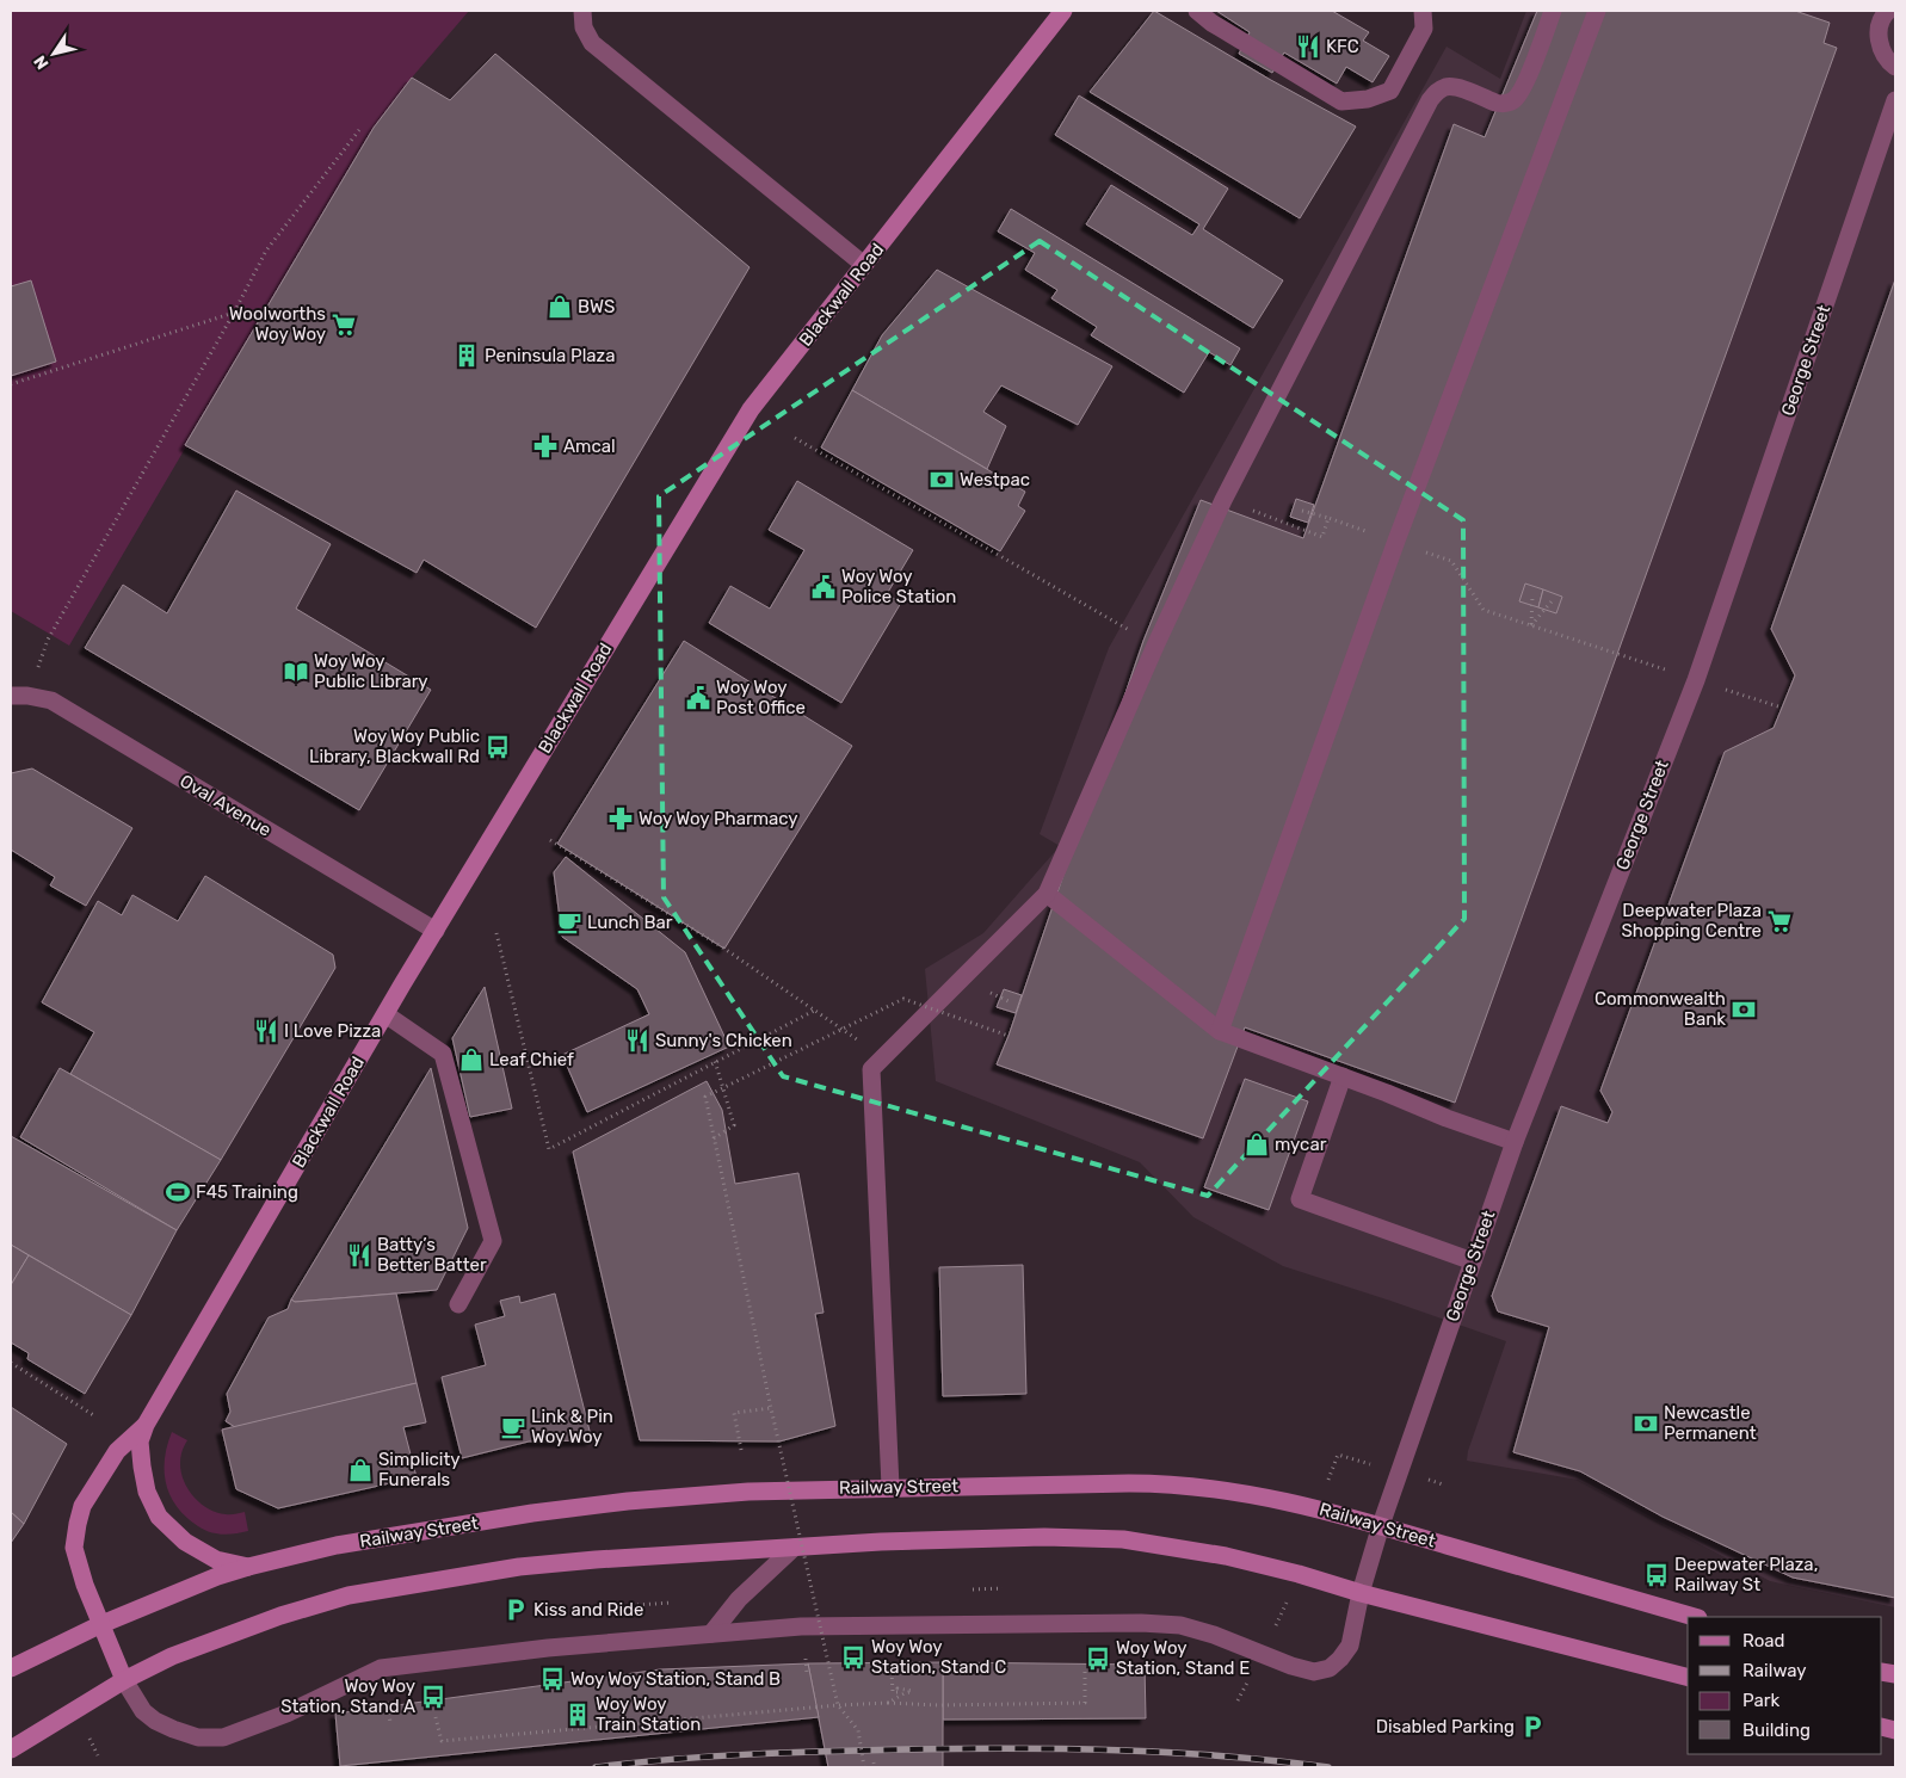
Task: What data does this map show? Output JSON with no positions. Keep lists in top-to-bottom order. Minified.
{"streets":{"main road":["Blackwall Road","Railway Street"],"street":["George Street","Oval Avenue"]},"crossings":[["Blackwall Road","George Street"],["Blackwall Road","Oval Avenue"],["Blackwall Road","Railway Street"],["George Street","Railway Street"]],"places":{"restaurant":["KFC","I Love Pizza","Sunny's Chicken","Batty’s Better Batter"],"shop":["BWS","Leaf Chief","mycar","Simplicity Funerals"],"supermarket":["Woolworths Woy Woy","Deepwater Plaza Shopping Centre"],"building":["Peninsula Plaza","Woy Woy Train Station"],"pharmacy":["Amcal","Woy Woy Pharmacy"],"bank":["Westpac","Commonwealth Bank","Newcastle Permanent"],"public building":["Woy Woy Police Station","Woy Woy Post Office"],"library":["Woy Woy Public Library"],"bus stop":["Woy Woy Public Library, Blackwall Rd","Deepwater Plaza, Railway St","Woy Woy Station, Stand C","Woy Woy Station, Stand E","Woy Woy Station, Stand B","Woy Woy Station, Stand A"],"cafe":["Lunch Bar","Link & Pin Woy Woy"],"sports":["F45 Training"],"parking":["Kiss and Ride","Disabled Parking"]},"legend":["Road","Railway","Park","Building"],"north":"bottom left"}
